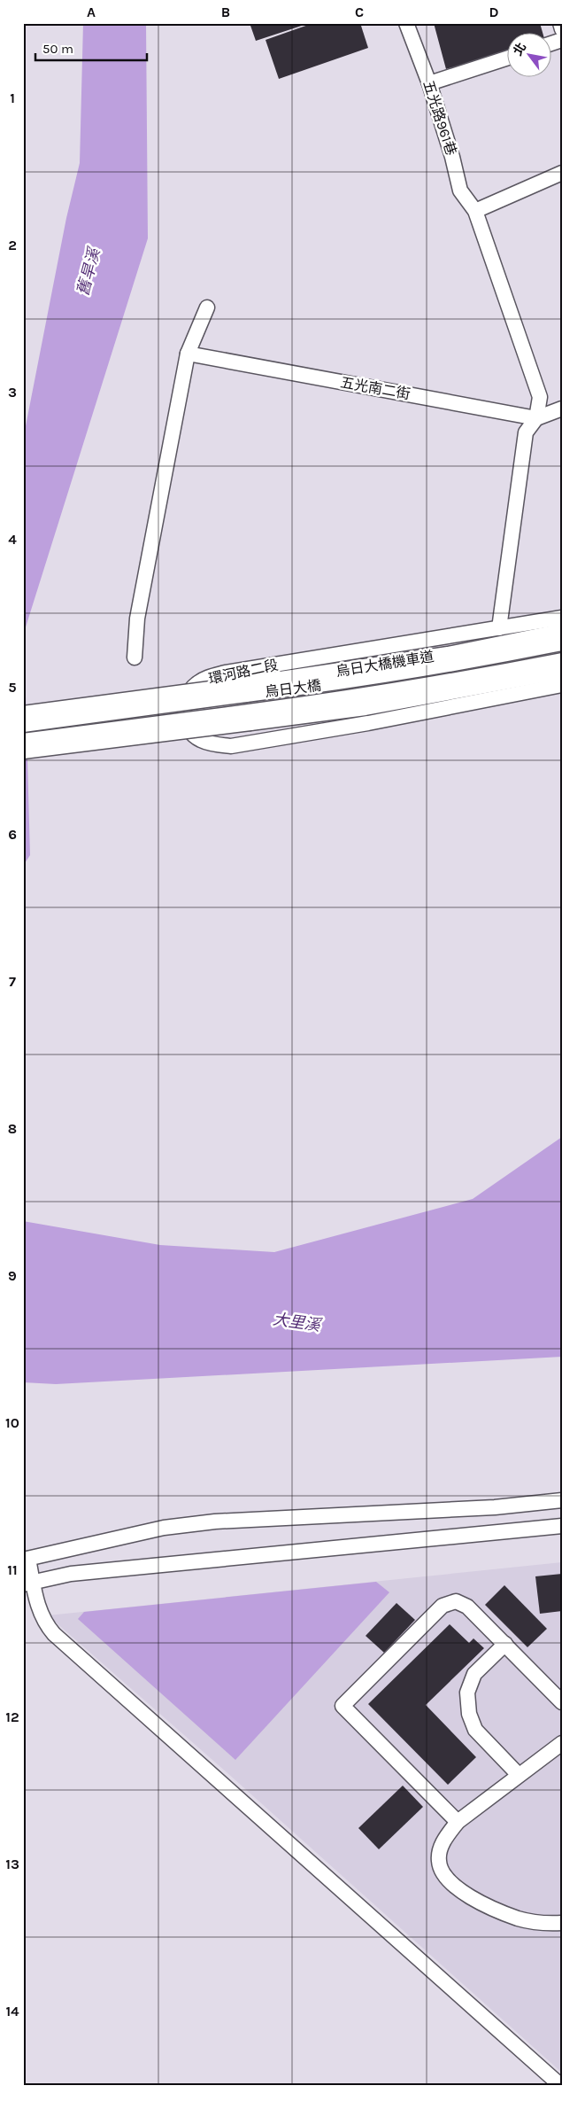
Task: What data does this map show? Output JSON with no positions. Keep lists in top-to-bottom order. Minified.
{"streets":{"street":["五光路961巷","五光南二街","烏日大橋機車道","環河路二段","烏日大橋"]},"crossings":[["五光路961巷","五光南二街"],["烏日大橋機車道","烏日大橋"]],"water":["舊旱溪","大里溪"],"scale_bar":"50 m","north":"top left","grid":{"columns":["A","B","C","D"],"rows":["1","2","3","4","5","6","7","8","9","10","11","12","13","14"]}}
